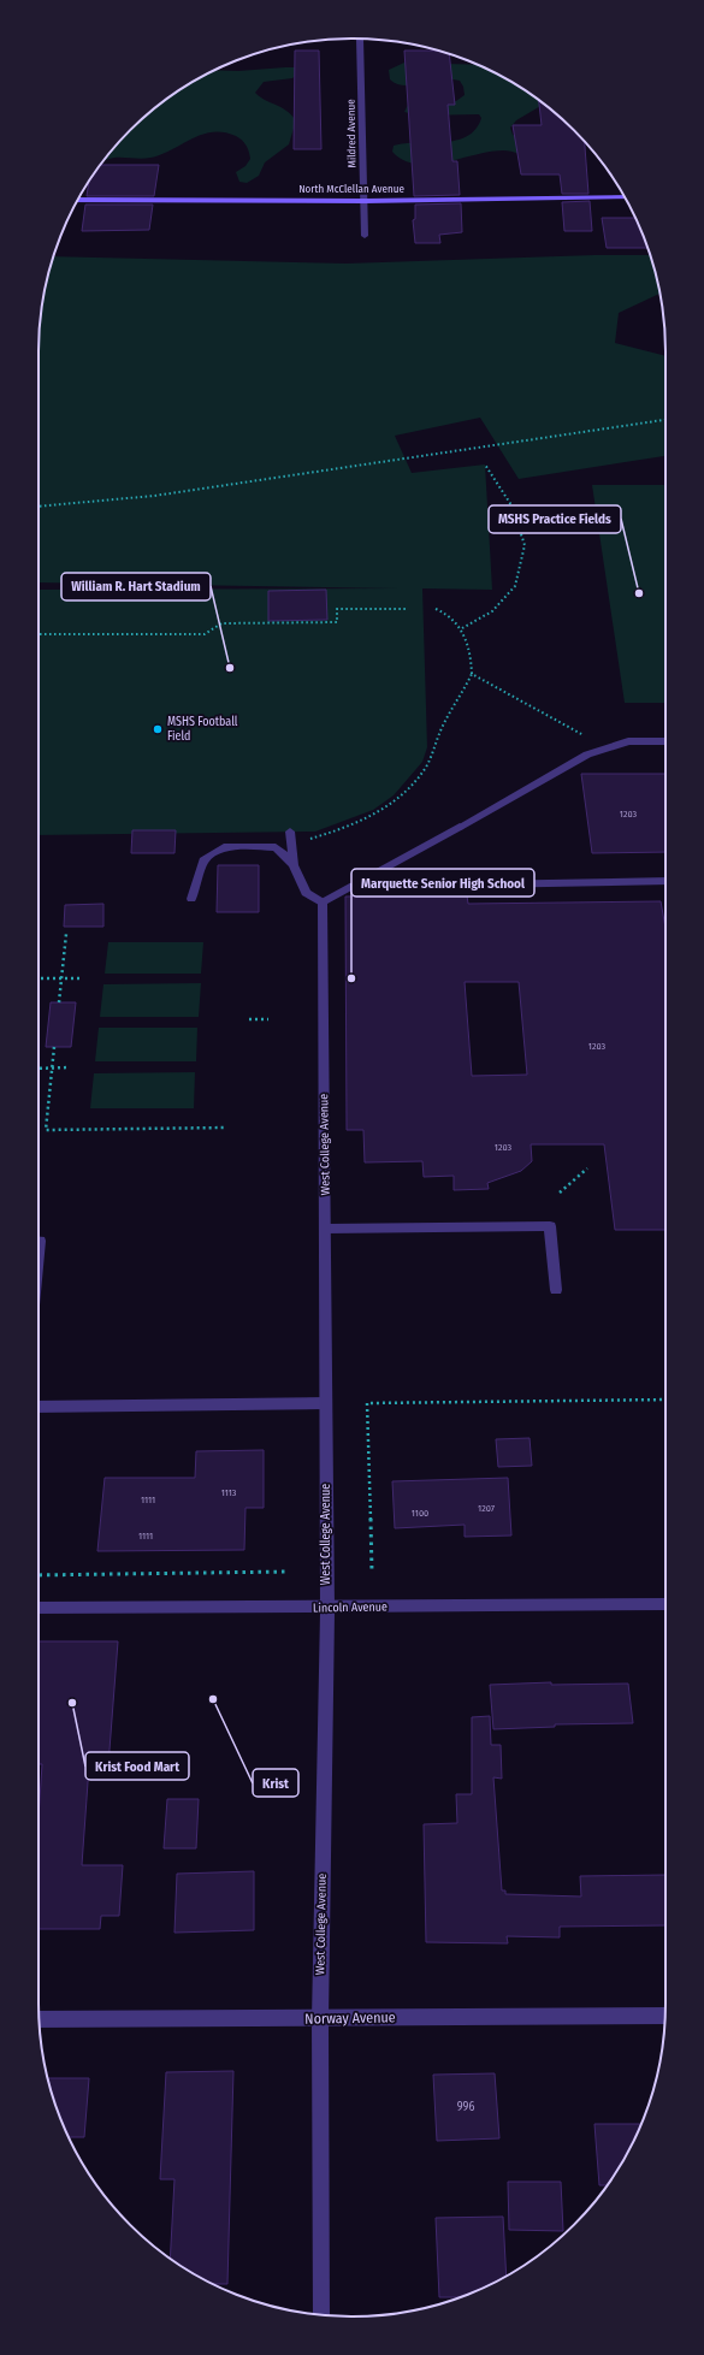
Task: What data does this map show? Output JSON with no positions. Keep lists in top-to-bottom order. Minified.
{"streets":{"main road":["North McClellan Avenue"],"street":["Mildred Avenue","West College Avenue","Lincoln Avenue","Norway Avenue"]},"crossings":[["Mildred Avenue","North McClellan Avenue"],["West College Avenue","Lincoln Avenue"],["West College Avenue","Norway Avenue"]],"places":["MSHS Practice Fields","William R. Hart Stadium","MSHS Football Field","Marquette Senior High School","Krist","Krist Food Mart"],"house_numbers":["1203","1203","1203","1113","1111","1207","1100","1111","996"]}
